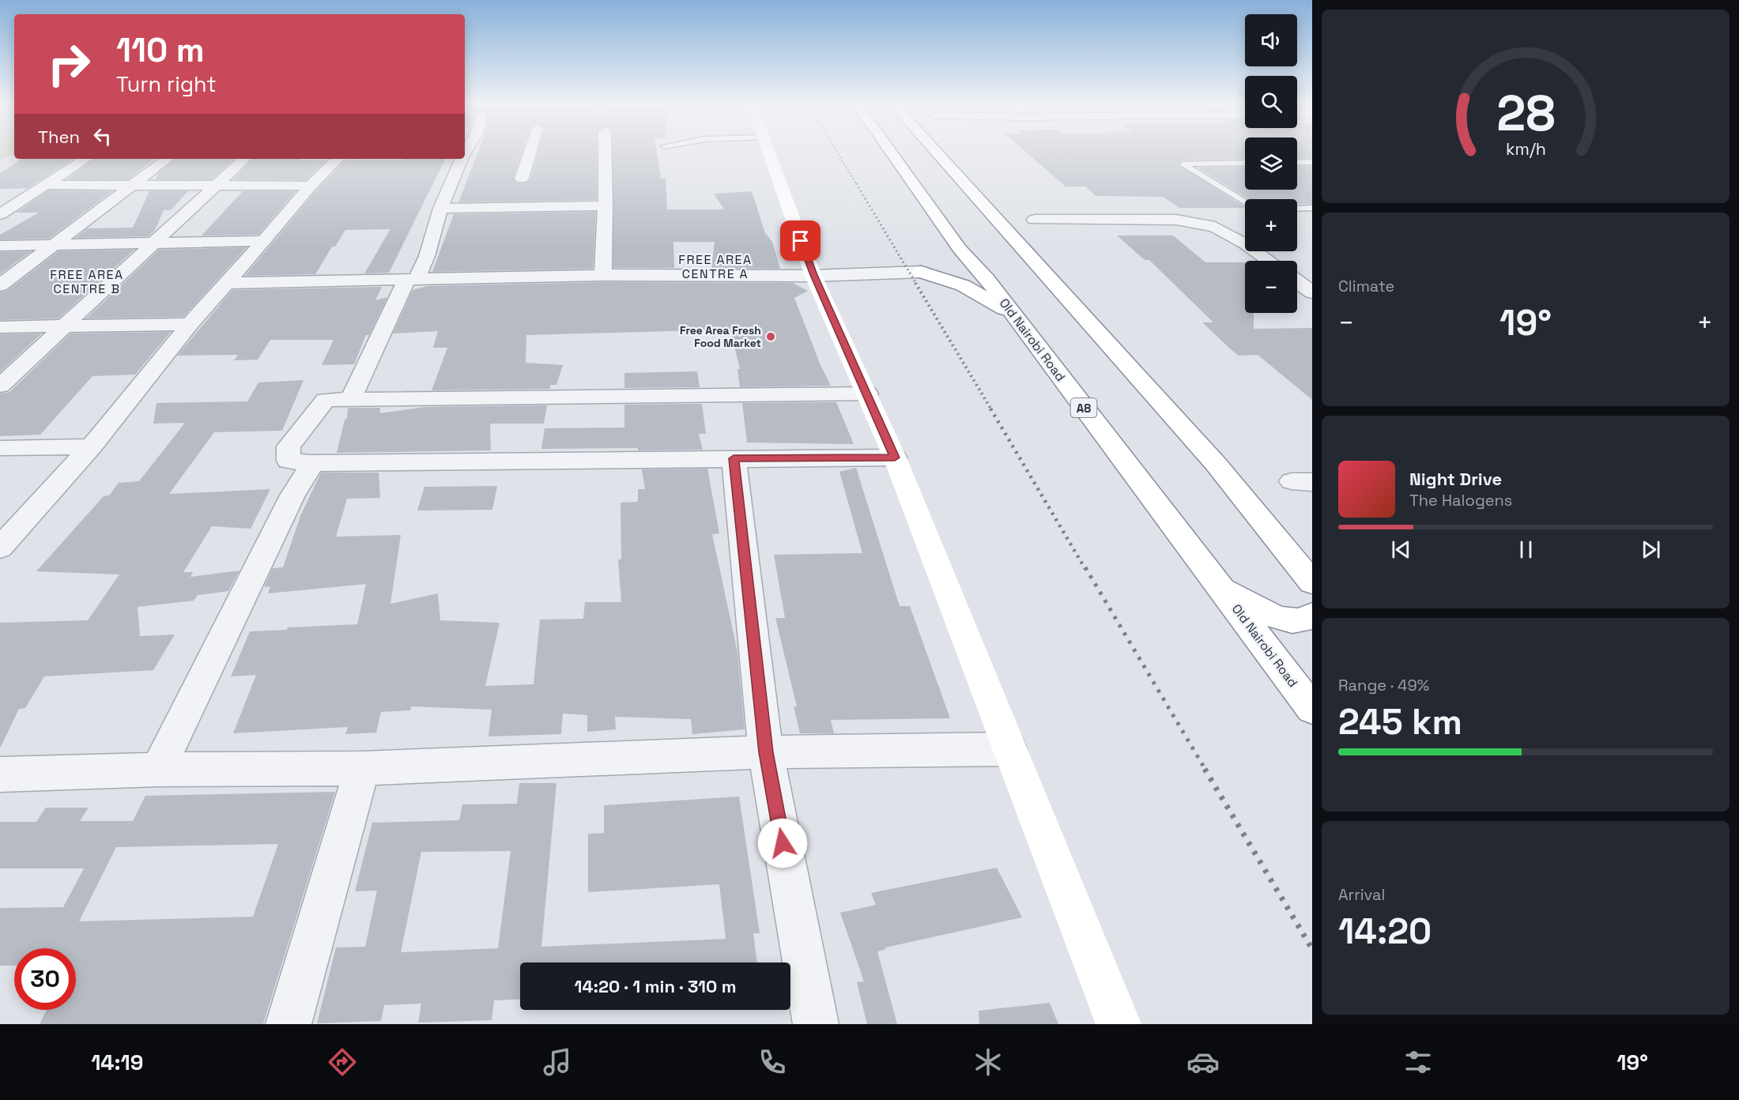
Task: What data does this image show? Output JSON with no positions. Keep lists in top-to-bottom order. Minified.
{"streets":{"main road":["Old Nairobi Road","A8"]},"districts":["FREE AREA CENTRE A","FREE AREA CENTRE B"],"places":["Free Area Fresh Food Market"],"page":{"map_buttons":["+","−"],"turn":["110 m","Turn right"],"then":"Then","tile":["Climate",["Range · 49%","245 km"],["Arrival","14:20"]],"heat":["−","19°","+"],"song":["Night Drive","The Halogens"],"limit":"30","trip":"14:20 · 1 min · 310 m","tabs":["14:19","19°"],"gauge":["28","km/h"]}}
